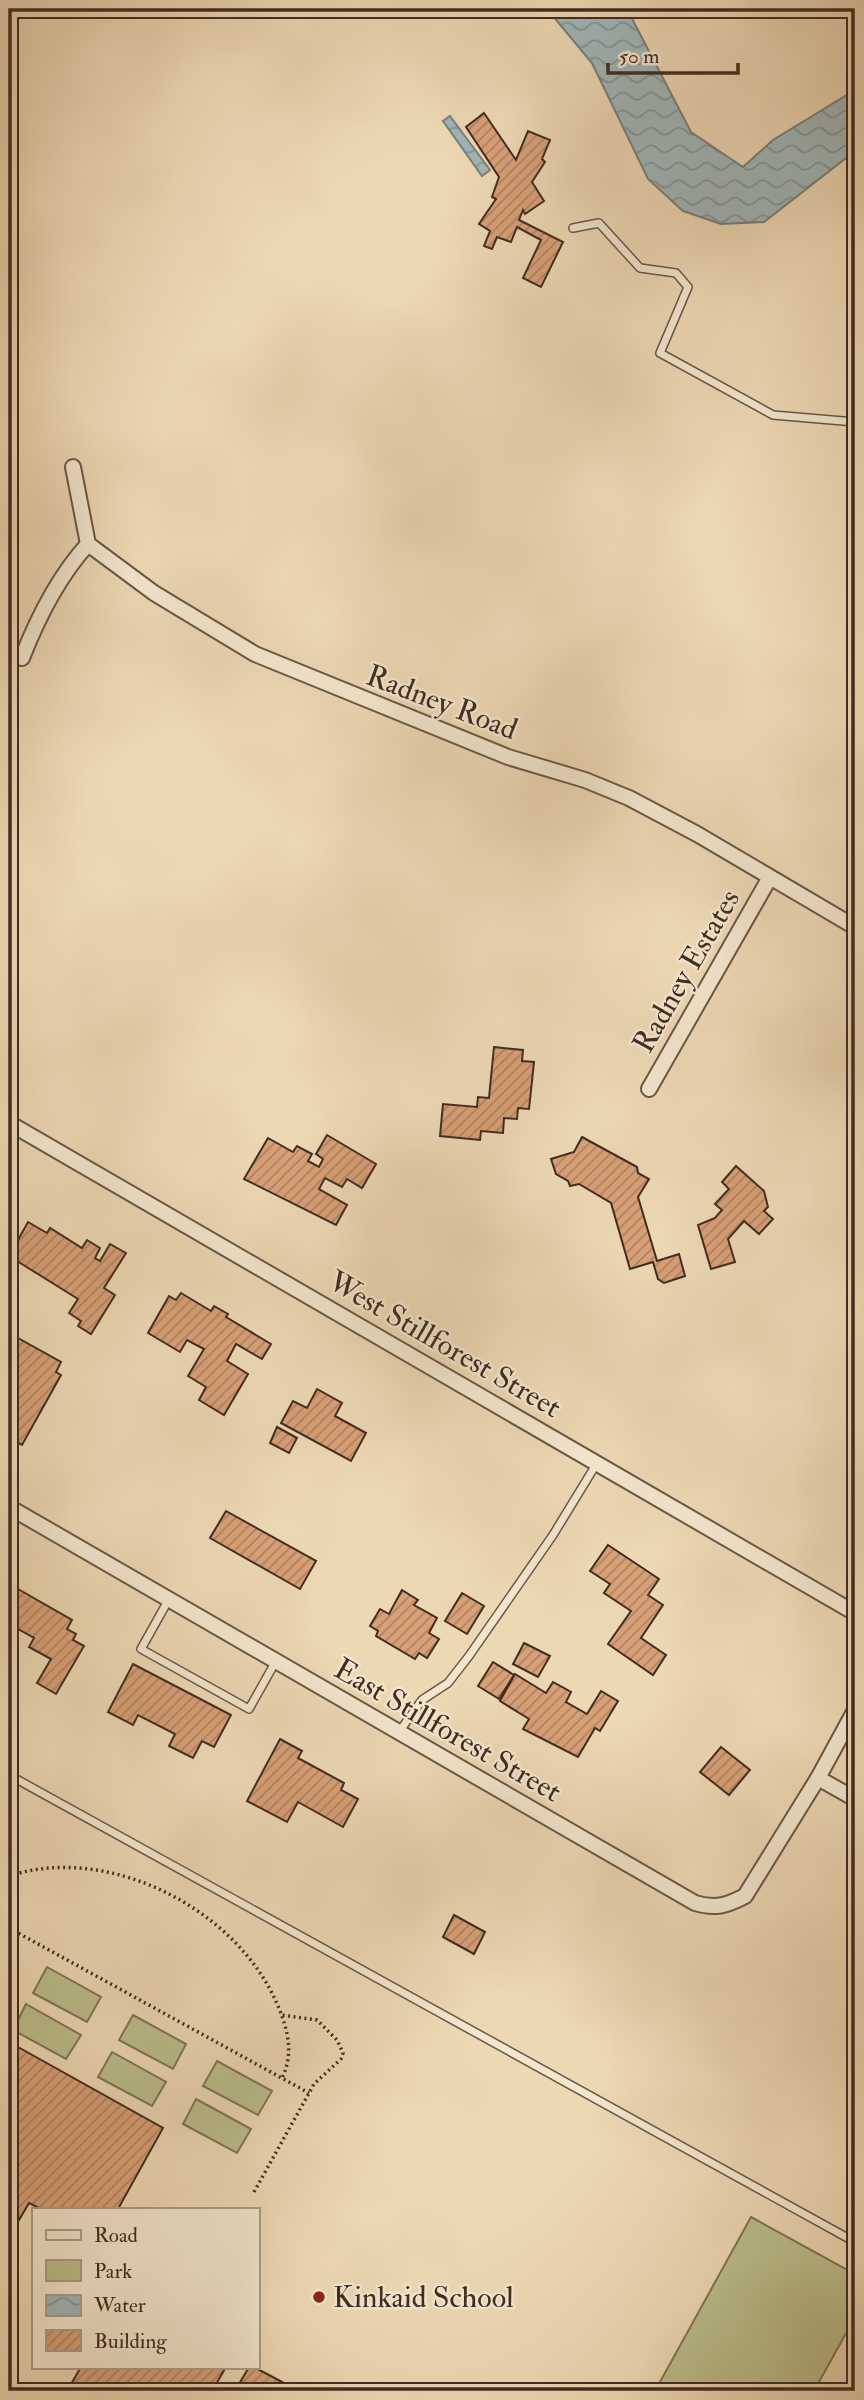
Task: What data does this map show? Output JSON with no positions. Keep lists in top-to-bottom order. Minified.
{"streets":{"street":["Radney Road","Radney Estates","West Stillforest Street","East Stillforest Street"]},"crossings":[["Radney Road","Radney Estates"]],"places":["Kinkaid School"],"legend":["Road","Park","Water","Building"],"scale_bar":"50 m"}
